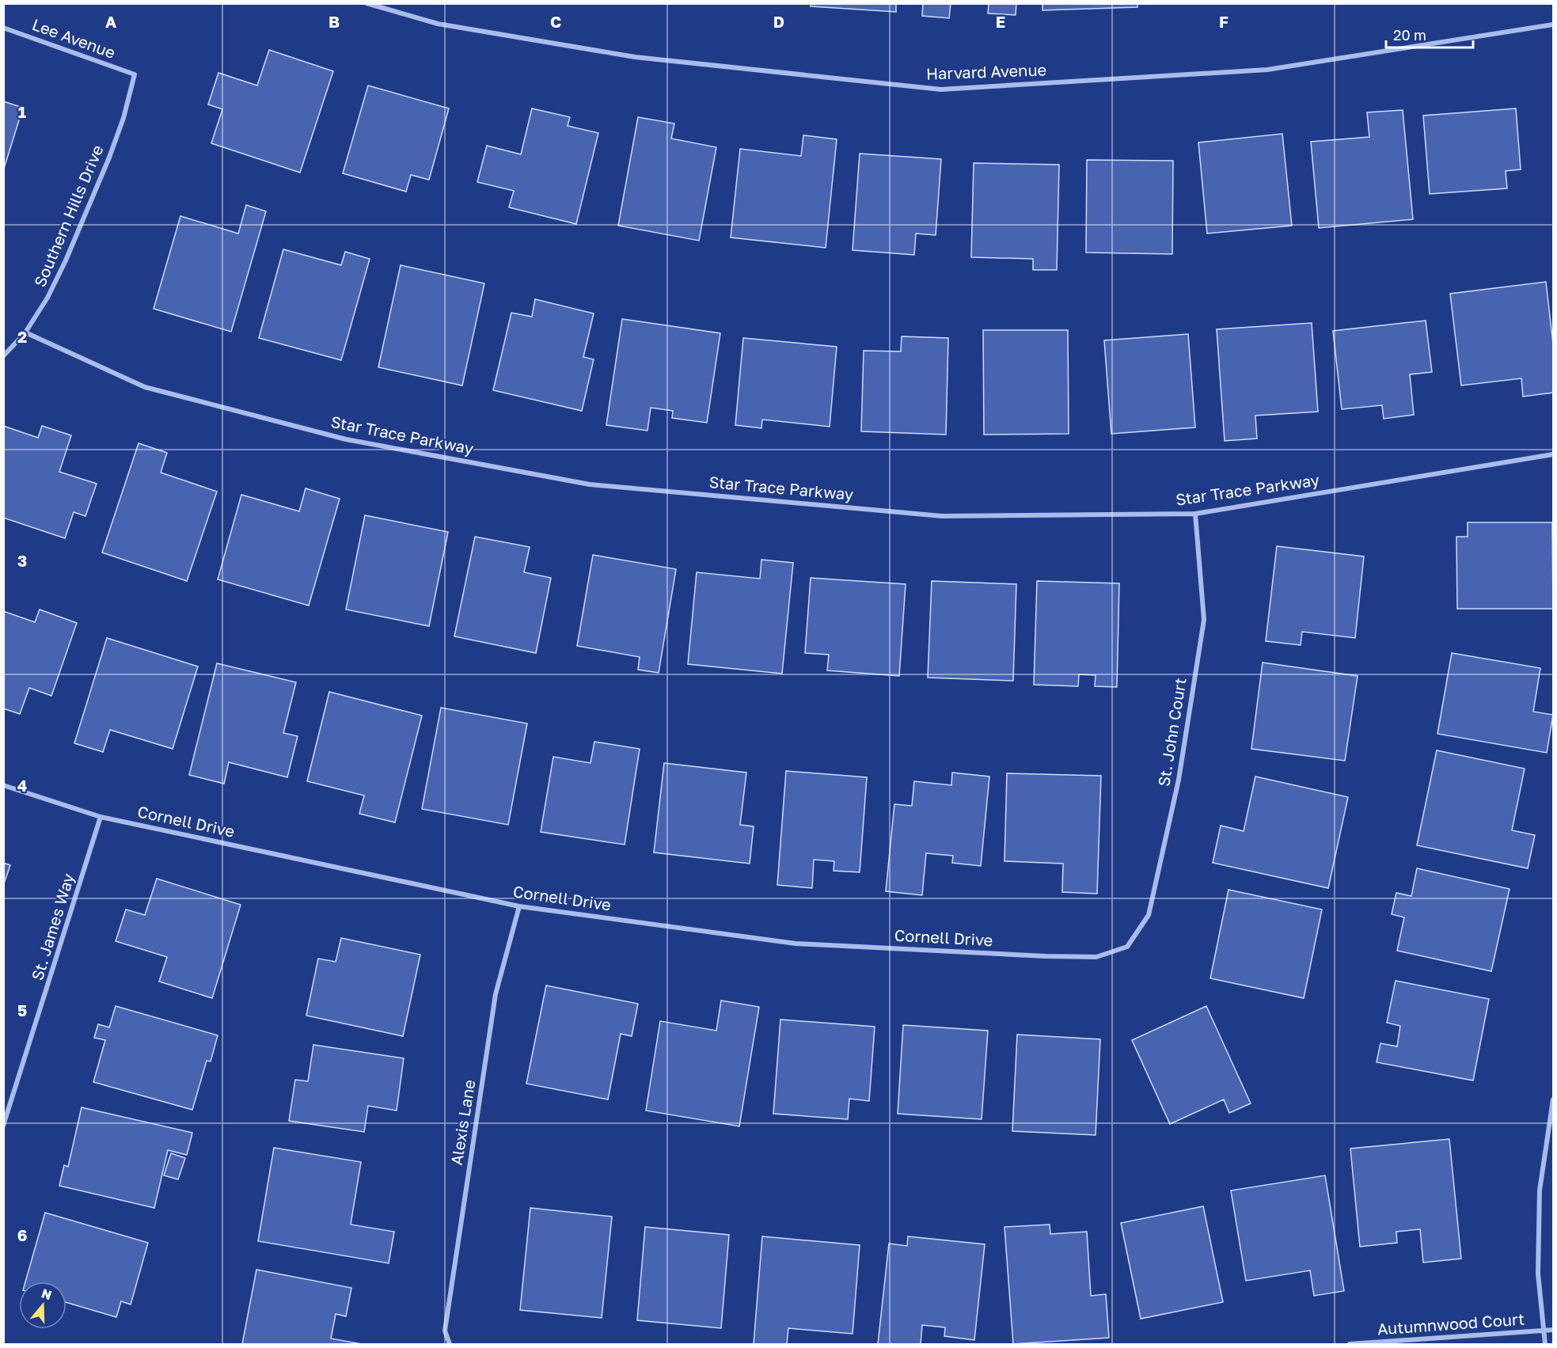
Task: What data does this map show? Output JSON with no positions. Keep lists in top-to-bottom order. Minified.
{"streets":{"street":["Lee Avenue","Harvard Avenue","Southern Hills Drive","Star Trace Parkway","St. John Court","Cornell Drive","St. James Way","Alexis Lane","Autumnwood Court"]},"crossings":[["Lee Avenue","Southern Hills Drive"],["Southern Hills Drive","Star Trace Parkway"],["Star Trace Parkway","St. John Court"],["St. John Court","Cornell Drive"],["Cornell Drive","St. James Way"],["Cornell Drive","Alexis Lane"]],"scale_bar":"20 m","north":"top","grid":{"columns":["A","B","C","D","E","F"],"rows":["1","2","3","4","5","6"]}}
